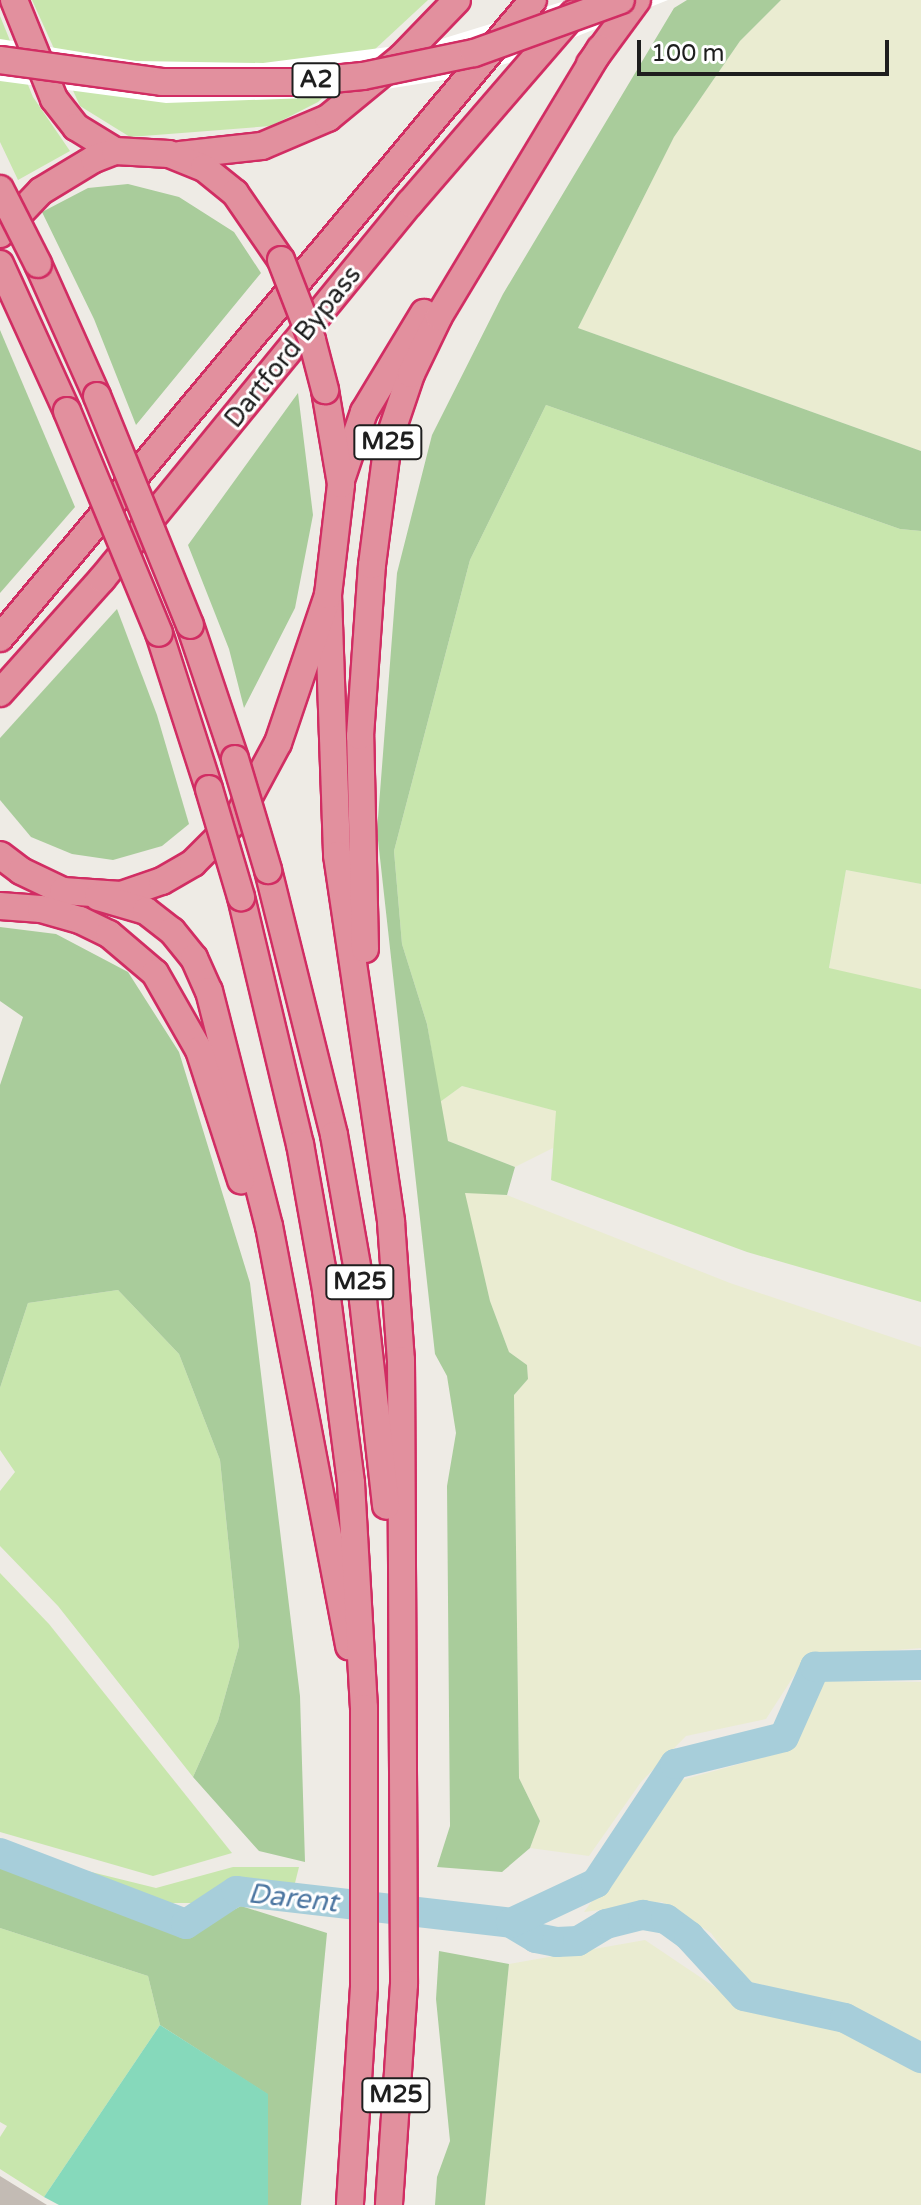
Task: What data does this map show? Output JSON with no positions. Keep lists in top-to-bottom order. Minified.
{"streets":{"highway":["A2","Dartford Bypass","M25"]},"water":["Darent"],"scale_bar":"100 m"}
